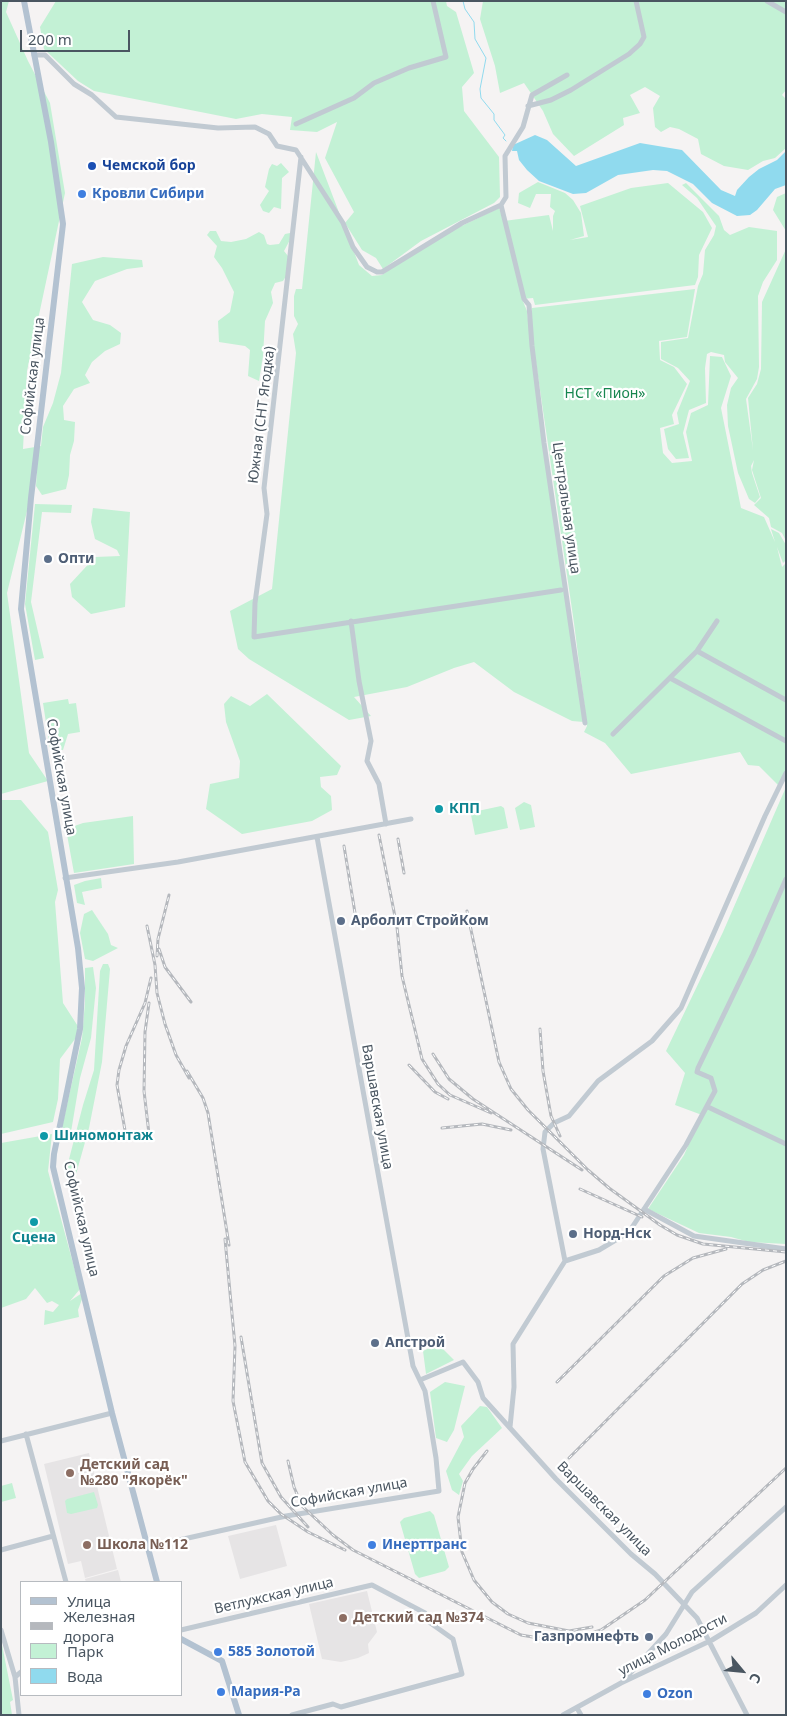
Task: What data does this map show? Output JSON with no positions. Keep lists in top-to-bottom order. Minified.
{"streets":{"main road":["Софийская улица"],"street":["Южная (СНТ Ягодка)","Центральная улица","Варшавская улица","Ветлужская улица","улица Молодости"]},"crossings":[["Софийская улица","Варшавская улица"],["Варшавская улица","улица Молодости"]],"parks":["НСТ «Пион»"],"places":["Чемской бор","Кровли Сибири","Опти","КПП","Арболит СтройКом","Шиномонтаж","Сцена","Норд-Нск","Апстрой","Детский сад №280 \"Якорёк\"","Школа №112","Инерттранс","Детский сад №374","Газпромнефть","585 Золотой","Мария-Ра","Ozon"],"legend":["Улица","Железная дорога","Парк","Вода"],"scale_bar":"200 m","north":"bottom right"}
